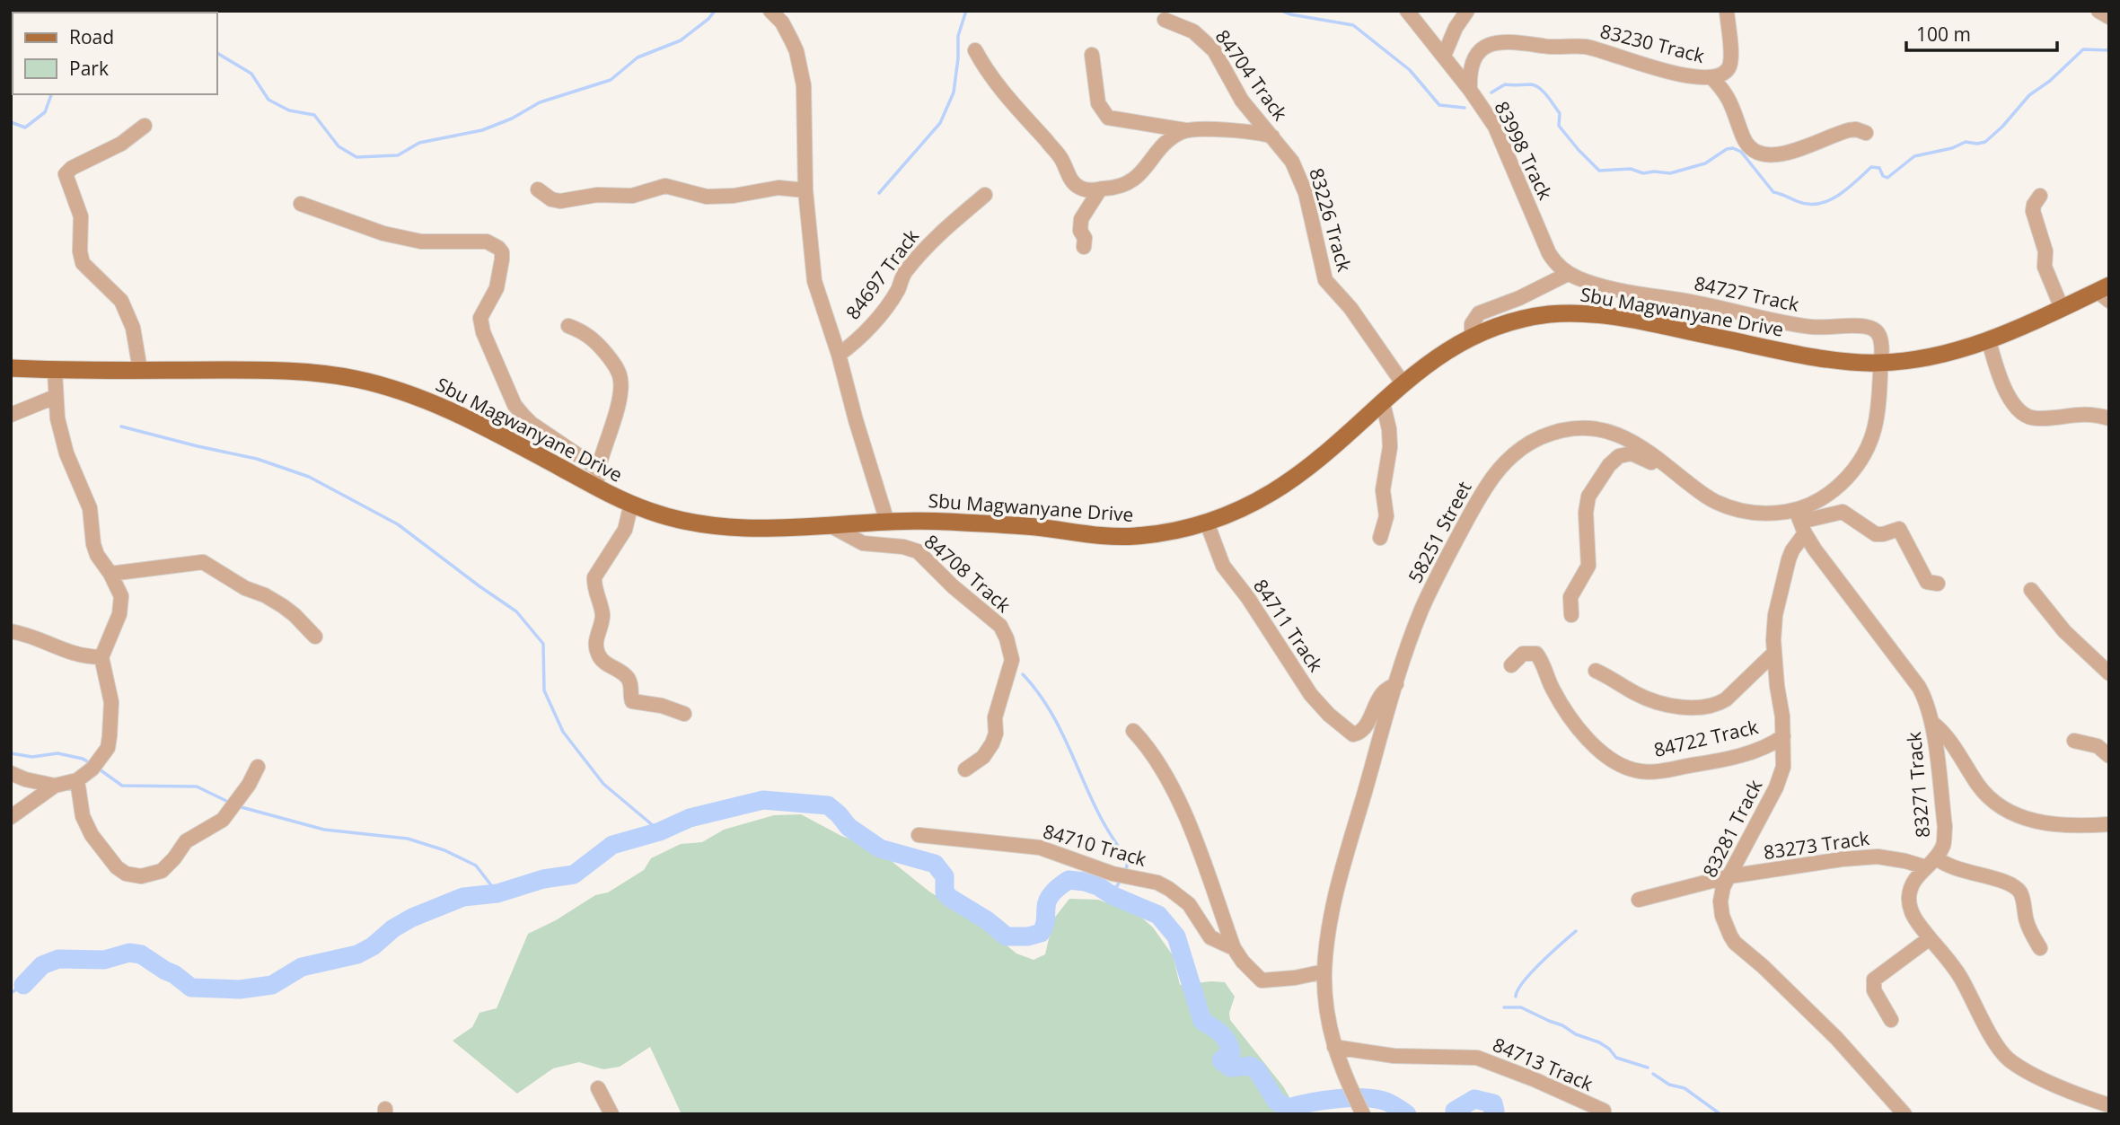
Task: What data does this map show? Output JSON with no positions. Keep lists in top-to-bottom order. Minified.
{"streets":{"main road":["Sbu Magwanyane Drive"],"street":["83230 Track","84704 Track","83998 Track","83226 Track","84697 Track","84727 Track","58251 Street","84708 Track","84711 Track","84722 Track","83271 Track","83281 Track","84710 Track","83273 Track","84713 Track"]},"crossings":[["83230 Track","83998 Track"],["84704 Track","83226 Track"],["83998 Track","84727 Track"],["83226 Track","Sbu Magwanyane Drive"],["84727 Track","Sbu Magwanyane Drive"],["84727 Track","58251 Street"],["Sbu Magwanyane Drive","58251 Street"],["Sbu Magwanyane Drive","84708 Track"],["Sbu Magwanyane Drive","84711 Track"],["58251 Street","84711 Track"],["58251 Street","83271 Track"],["58251 Street","83281 Track"],["58251 Street","84713 Track"],["84722 Track","83281 Track"],["83271 Track","83281 Track"],["83271 Track","83273 Track"],["83281 Track","83273 Track"]],"legend":["Road","Park"],"scale_bar":"100 m"}
